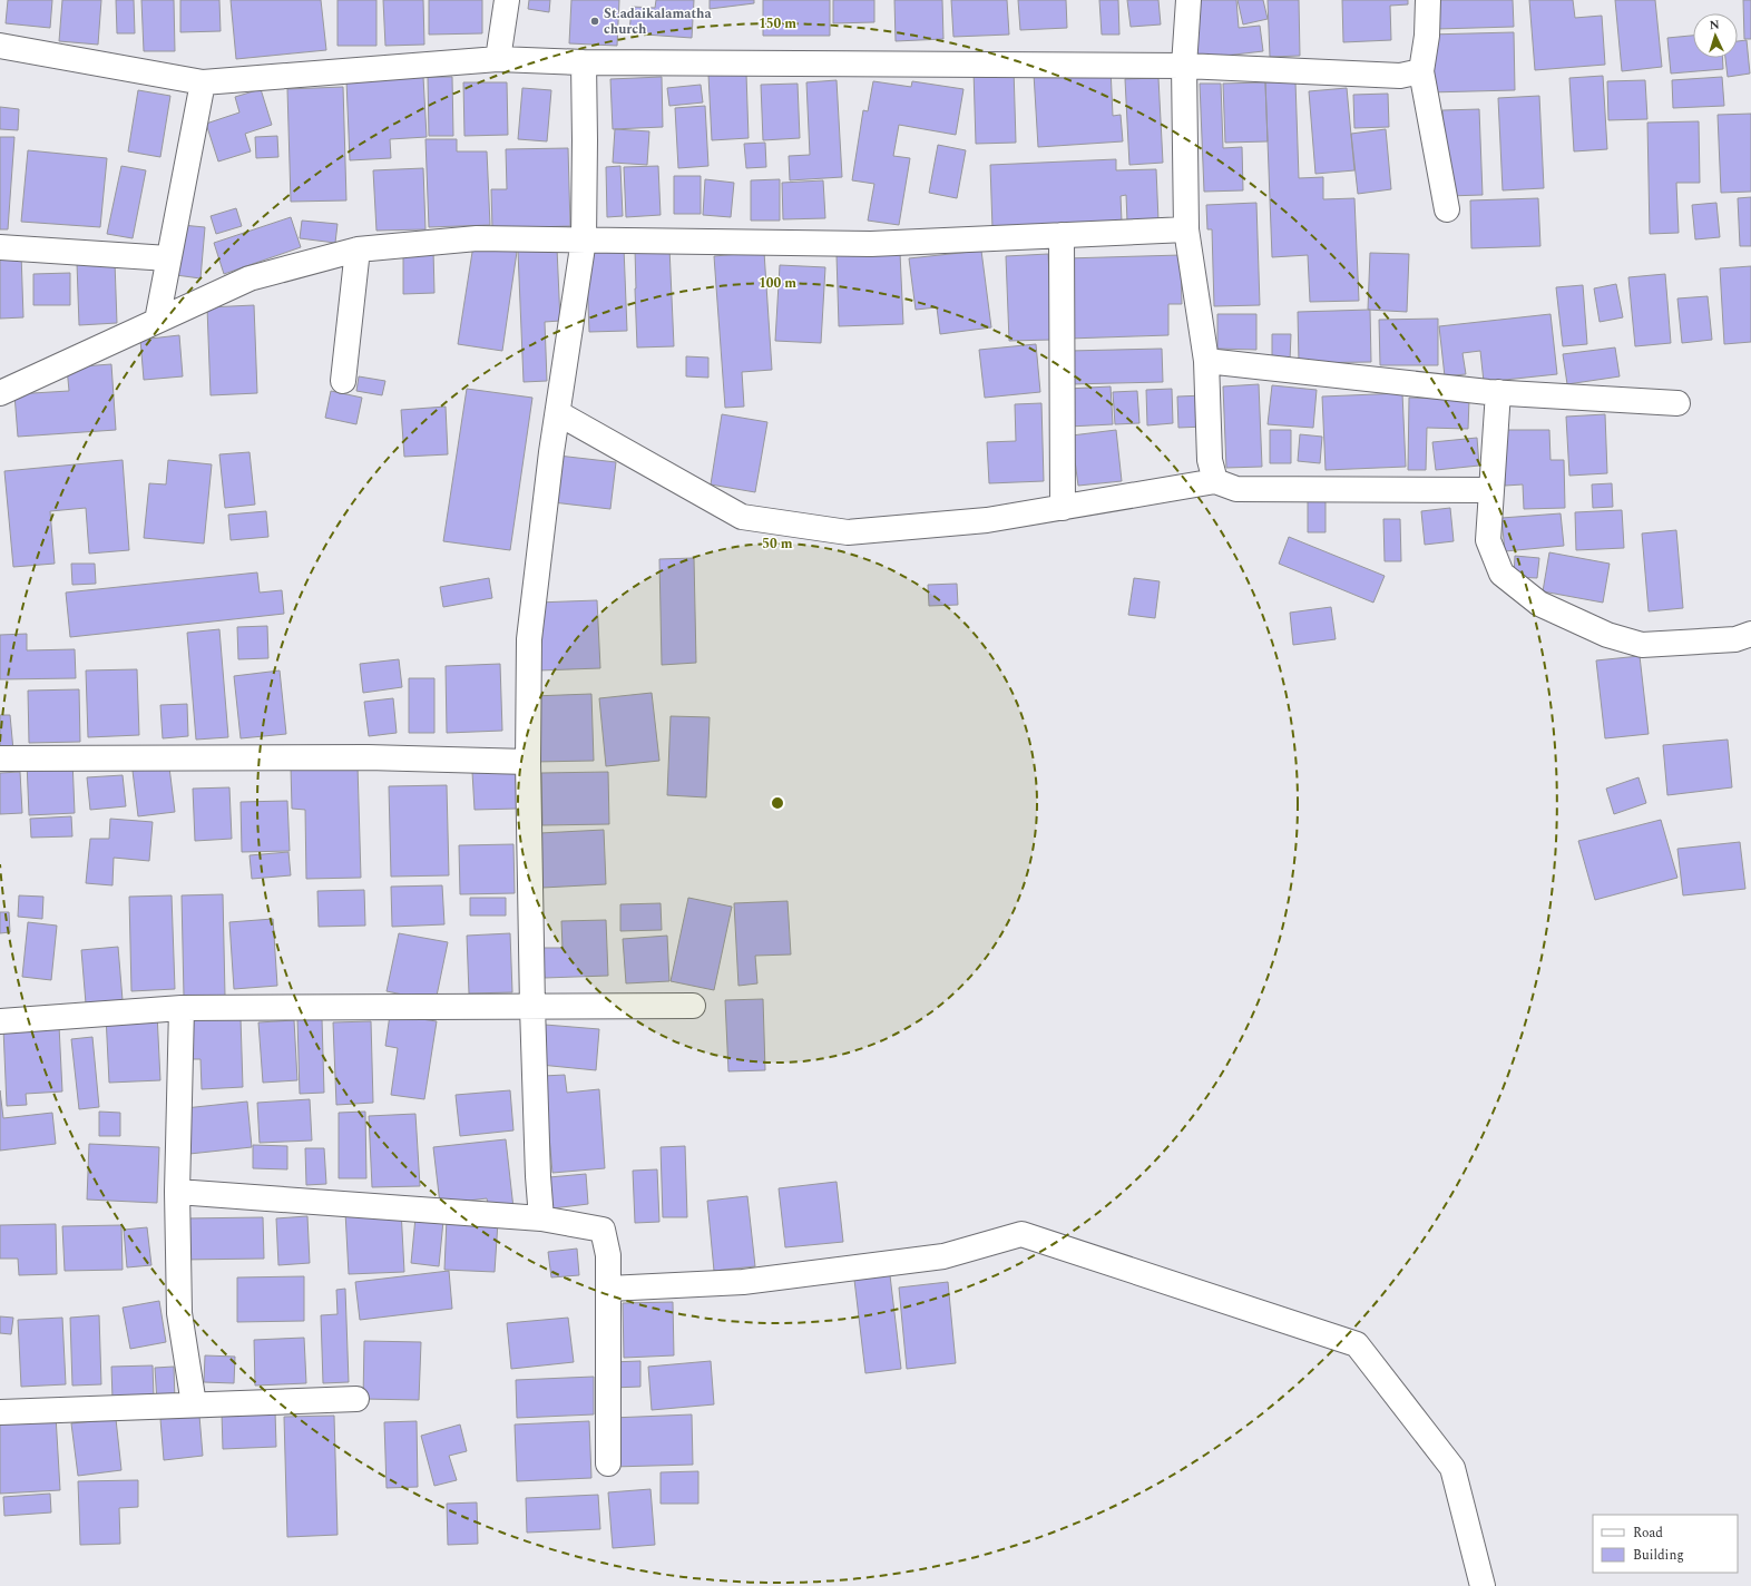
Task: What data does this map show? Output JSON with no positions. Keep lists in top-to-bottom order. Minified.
{"places":["St.adaikalamatha church"],"legend":["Road","Building"],"north":"top","rings":["150 m","100 m","50 m"]}
